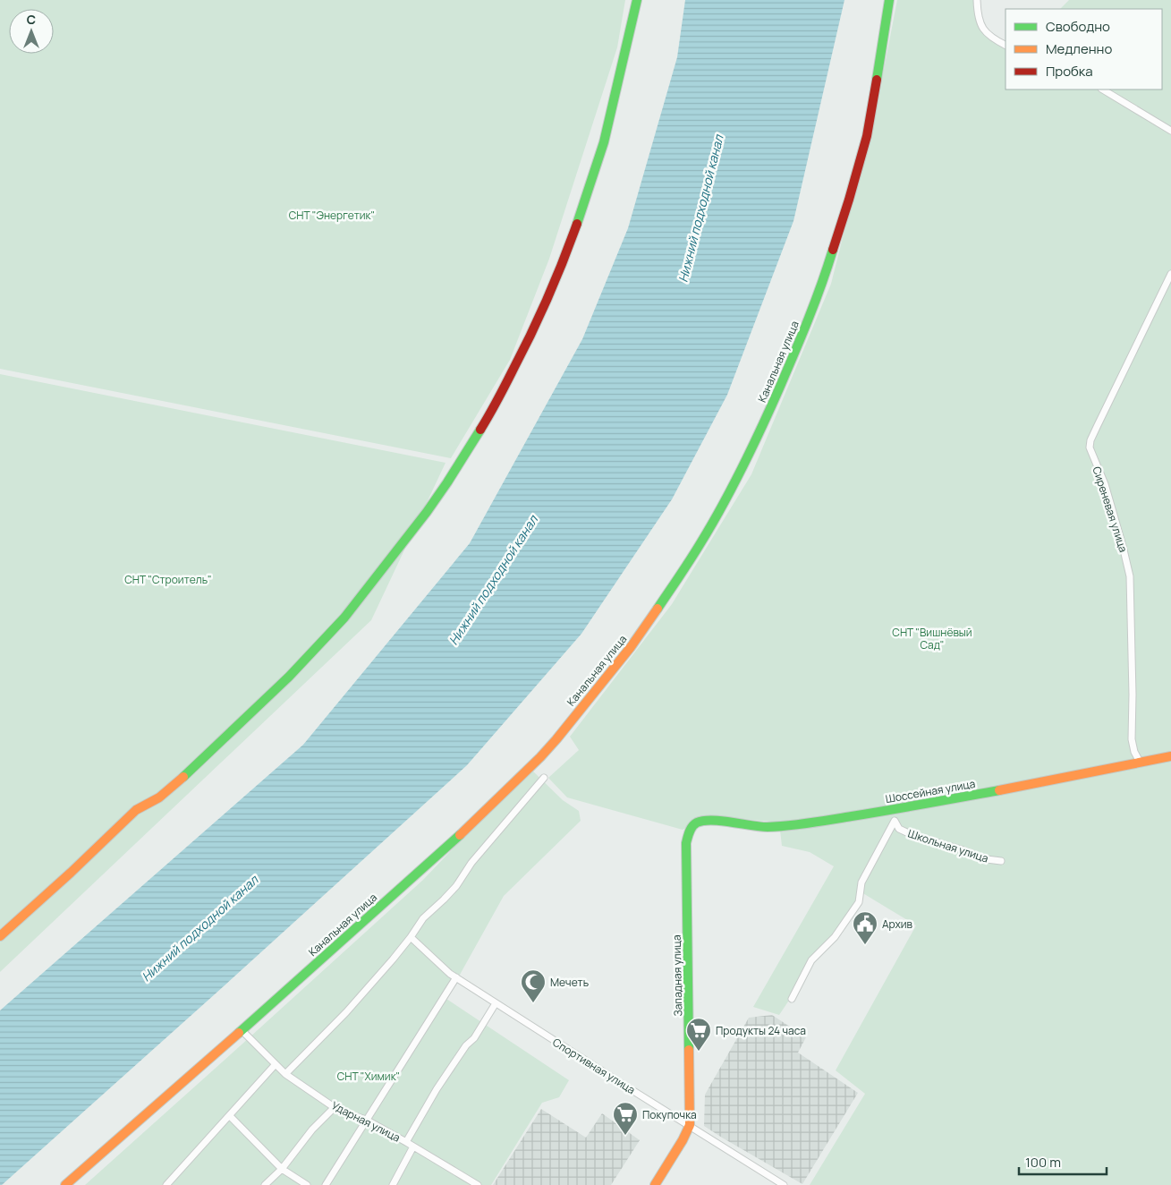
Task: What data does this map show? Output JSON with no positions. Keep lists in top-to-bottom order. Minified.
{"streets":{"street":["Канальная улица","Сиреневая улица","Шоссейная улица","Школьная улица","Западная улица","Спортивная улица","Ударная улица"]},"crossings":[["Канальная улица","Ударная улица"],["Сиреневая улица","Шоссейная улица"],["Шоссейная улица","Западная улица"],["Западная улица","Спортивная улица"]],"water":["Нижний подходной канал"],"parks":["СНТ \"Энергетик\"","СНТ \"Строитель\"","СНТ \"Вишнёвый Сад\"","СНТ \"Химик\""],"places":{"public building":["Архив"],"mosque":["Мечеть"],"supermarket":["Продукты 24 часа","Покупочка"]},"legend":["Свободно","Медленно","Пробка"],"scale_bar":"100 m","north":"top"}
